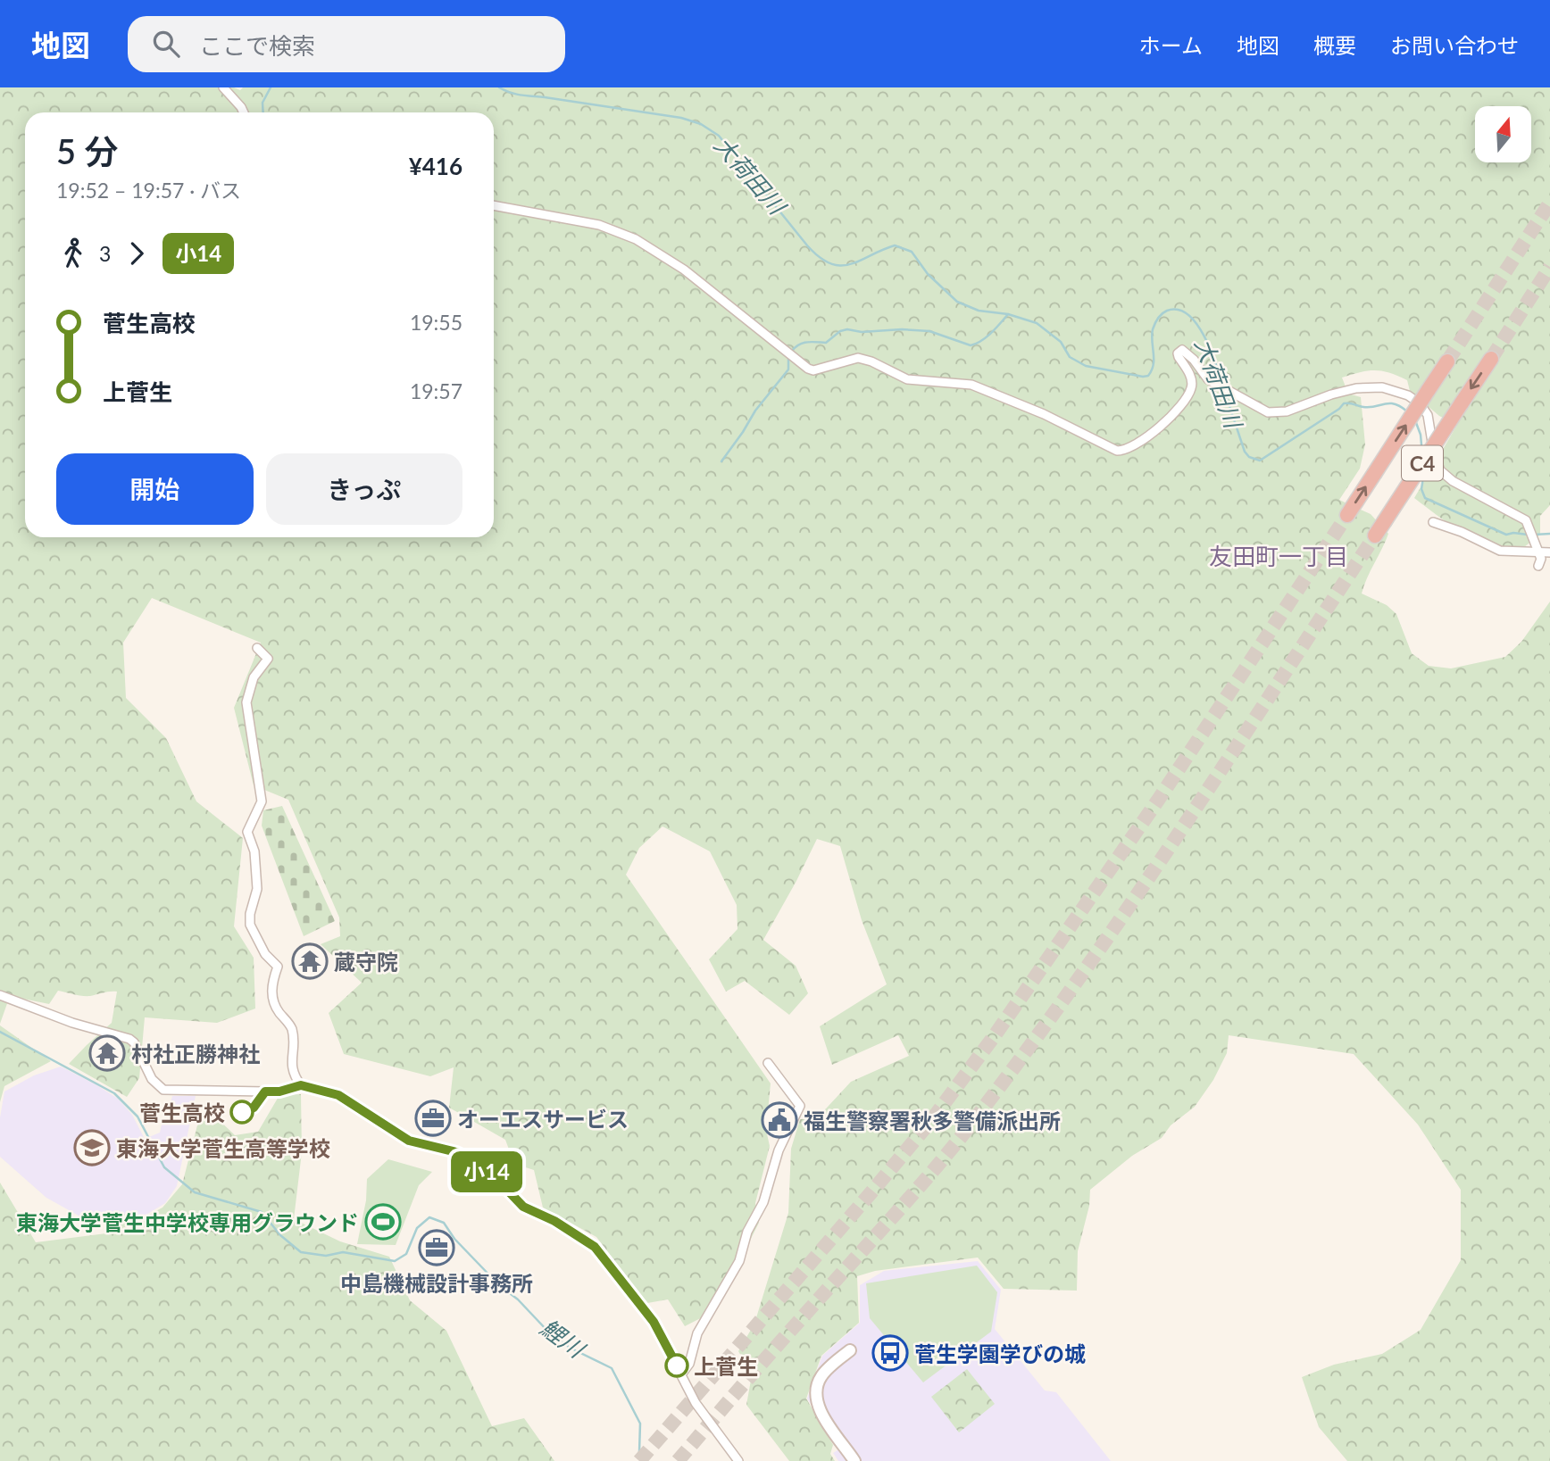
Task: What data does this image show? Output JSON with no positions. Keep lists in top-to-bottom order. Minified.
{"streets":{"highway":["C4"]},"districts":["友田町一丁目"],"water":["大荷田川","鯉川"],"places":{"temple":["蔵守院","村社正勝神社"],"other":["菅生高校","上菅生"],"office":["オーエスサービス","中島機械設計事務所"],"public building":["福生警察署秋多警備派出所"],"school or university":["東海大学菅生高等学校"],"sports":["東海大学菅生中学校専用グラウンド"],"bus stop":["菅生学園学びの城"]},"lines":["bus line 小14"],"north":"top","page":{"header":"地図","search":"ここで検索","nav":["ホーム","地図","概要","お問い合わせ"],"on_map":"小14","heading":["5 分","19:52 – 19:57 · バス","¥416"],"legs":["3","小14"],"list":[{"name":"菅生高校","value":"19:55"},{"name":"上菅生","value":"19:57"}],"buttons":["開始","きっぷ"]}}
